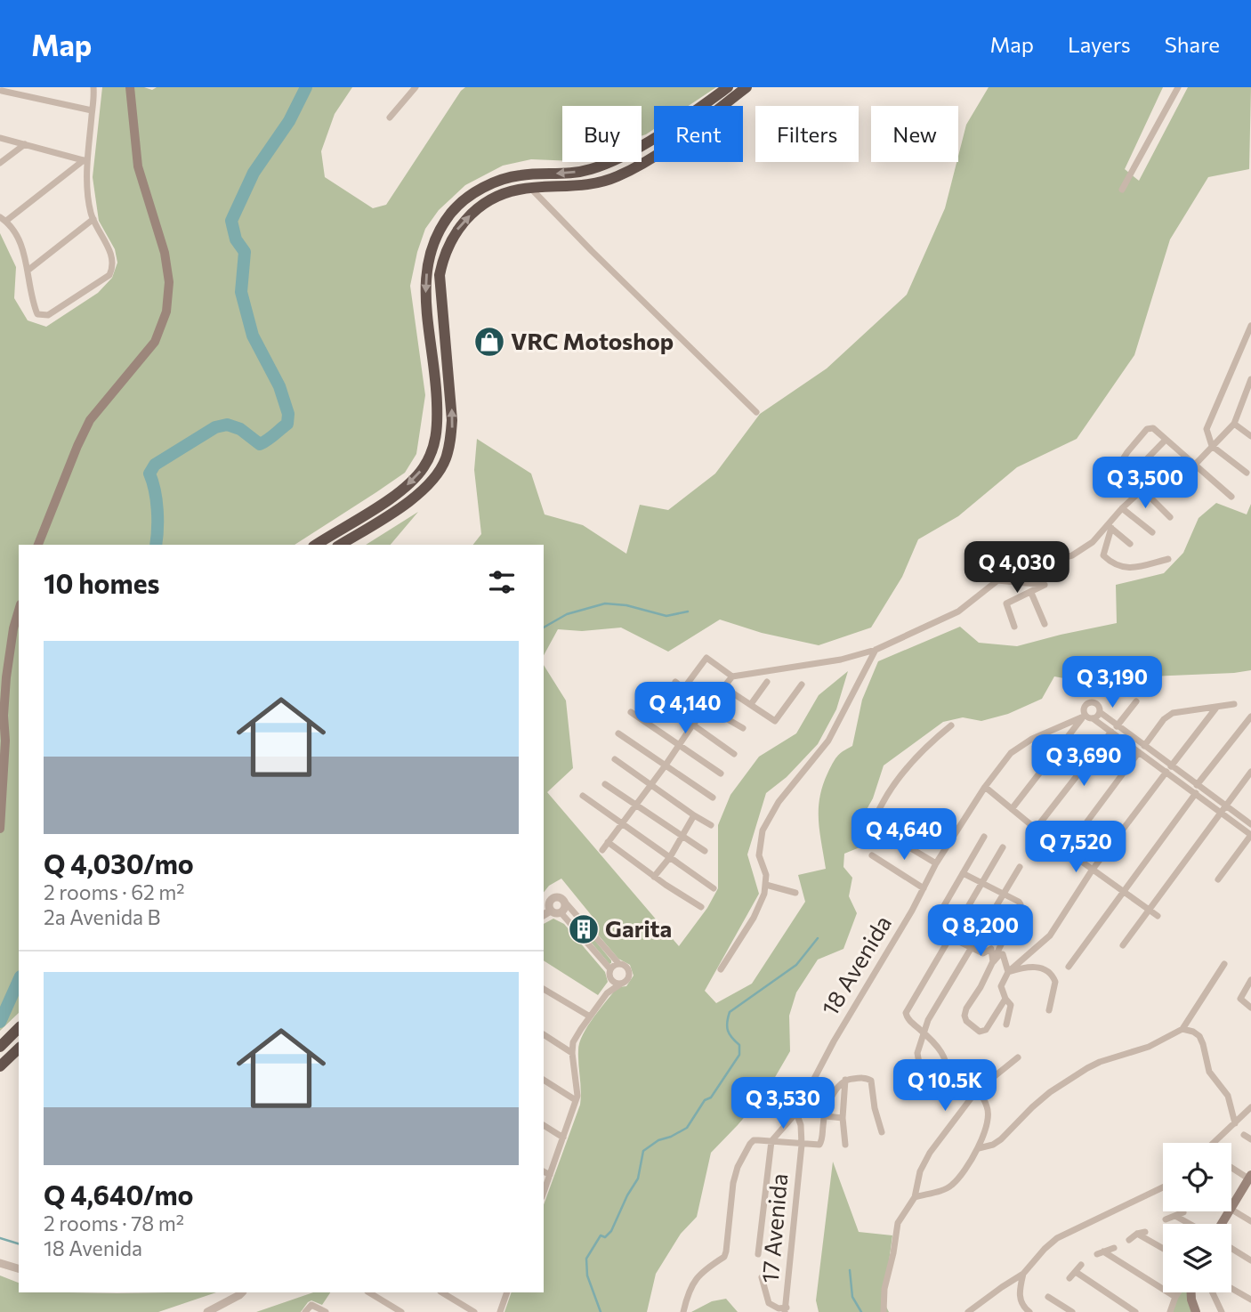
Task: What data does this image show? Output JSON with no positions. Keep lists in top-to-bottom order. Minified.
{"streets":{"street":["18 Avenida","17 Avenida"]},"crossings":[["18 Avenida","17 Avenida"]],"places":{"shop":["VRC Motoshop"],"building":["Garita"]},"page":{"header":"Map","nav":["Map","Layers","Share"],"chip":["Buy","Rent","Filters","New"],"price":["Q 3,500","Q 4,030","Q 3,190","Q 4,140","Q 3,690","Q 4,640","Q 7,520","Q 8,200","Q 10.5K","Q 3,530"],"heading":"10 homes","list":[{"name":"Q 4,030/mo","note":"2 rooms · 62 m² · 2a Avenida B"},{"name":"Q 4,640/mo","note":"2 rooms · 78 m² · 18 Avenida"}]}}
